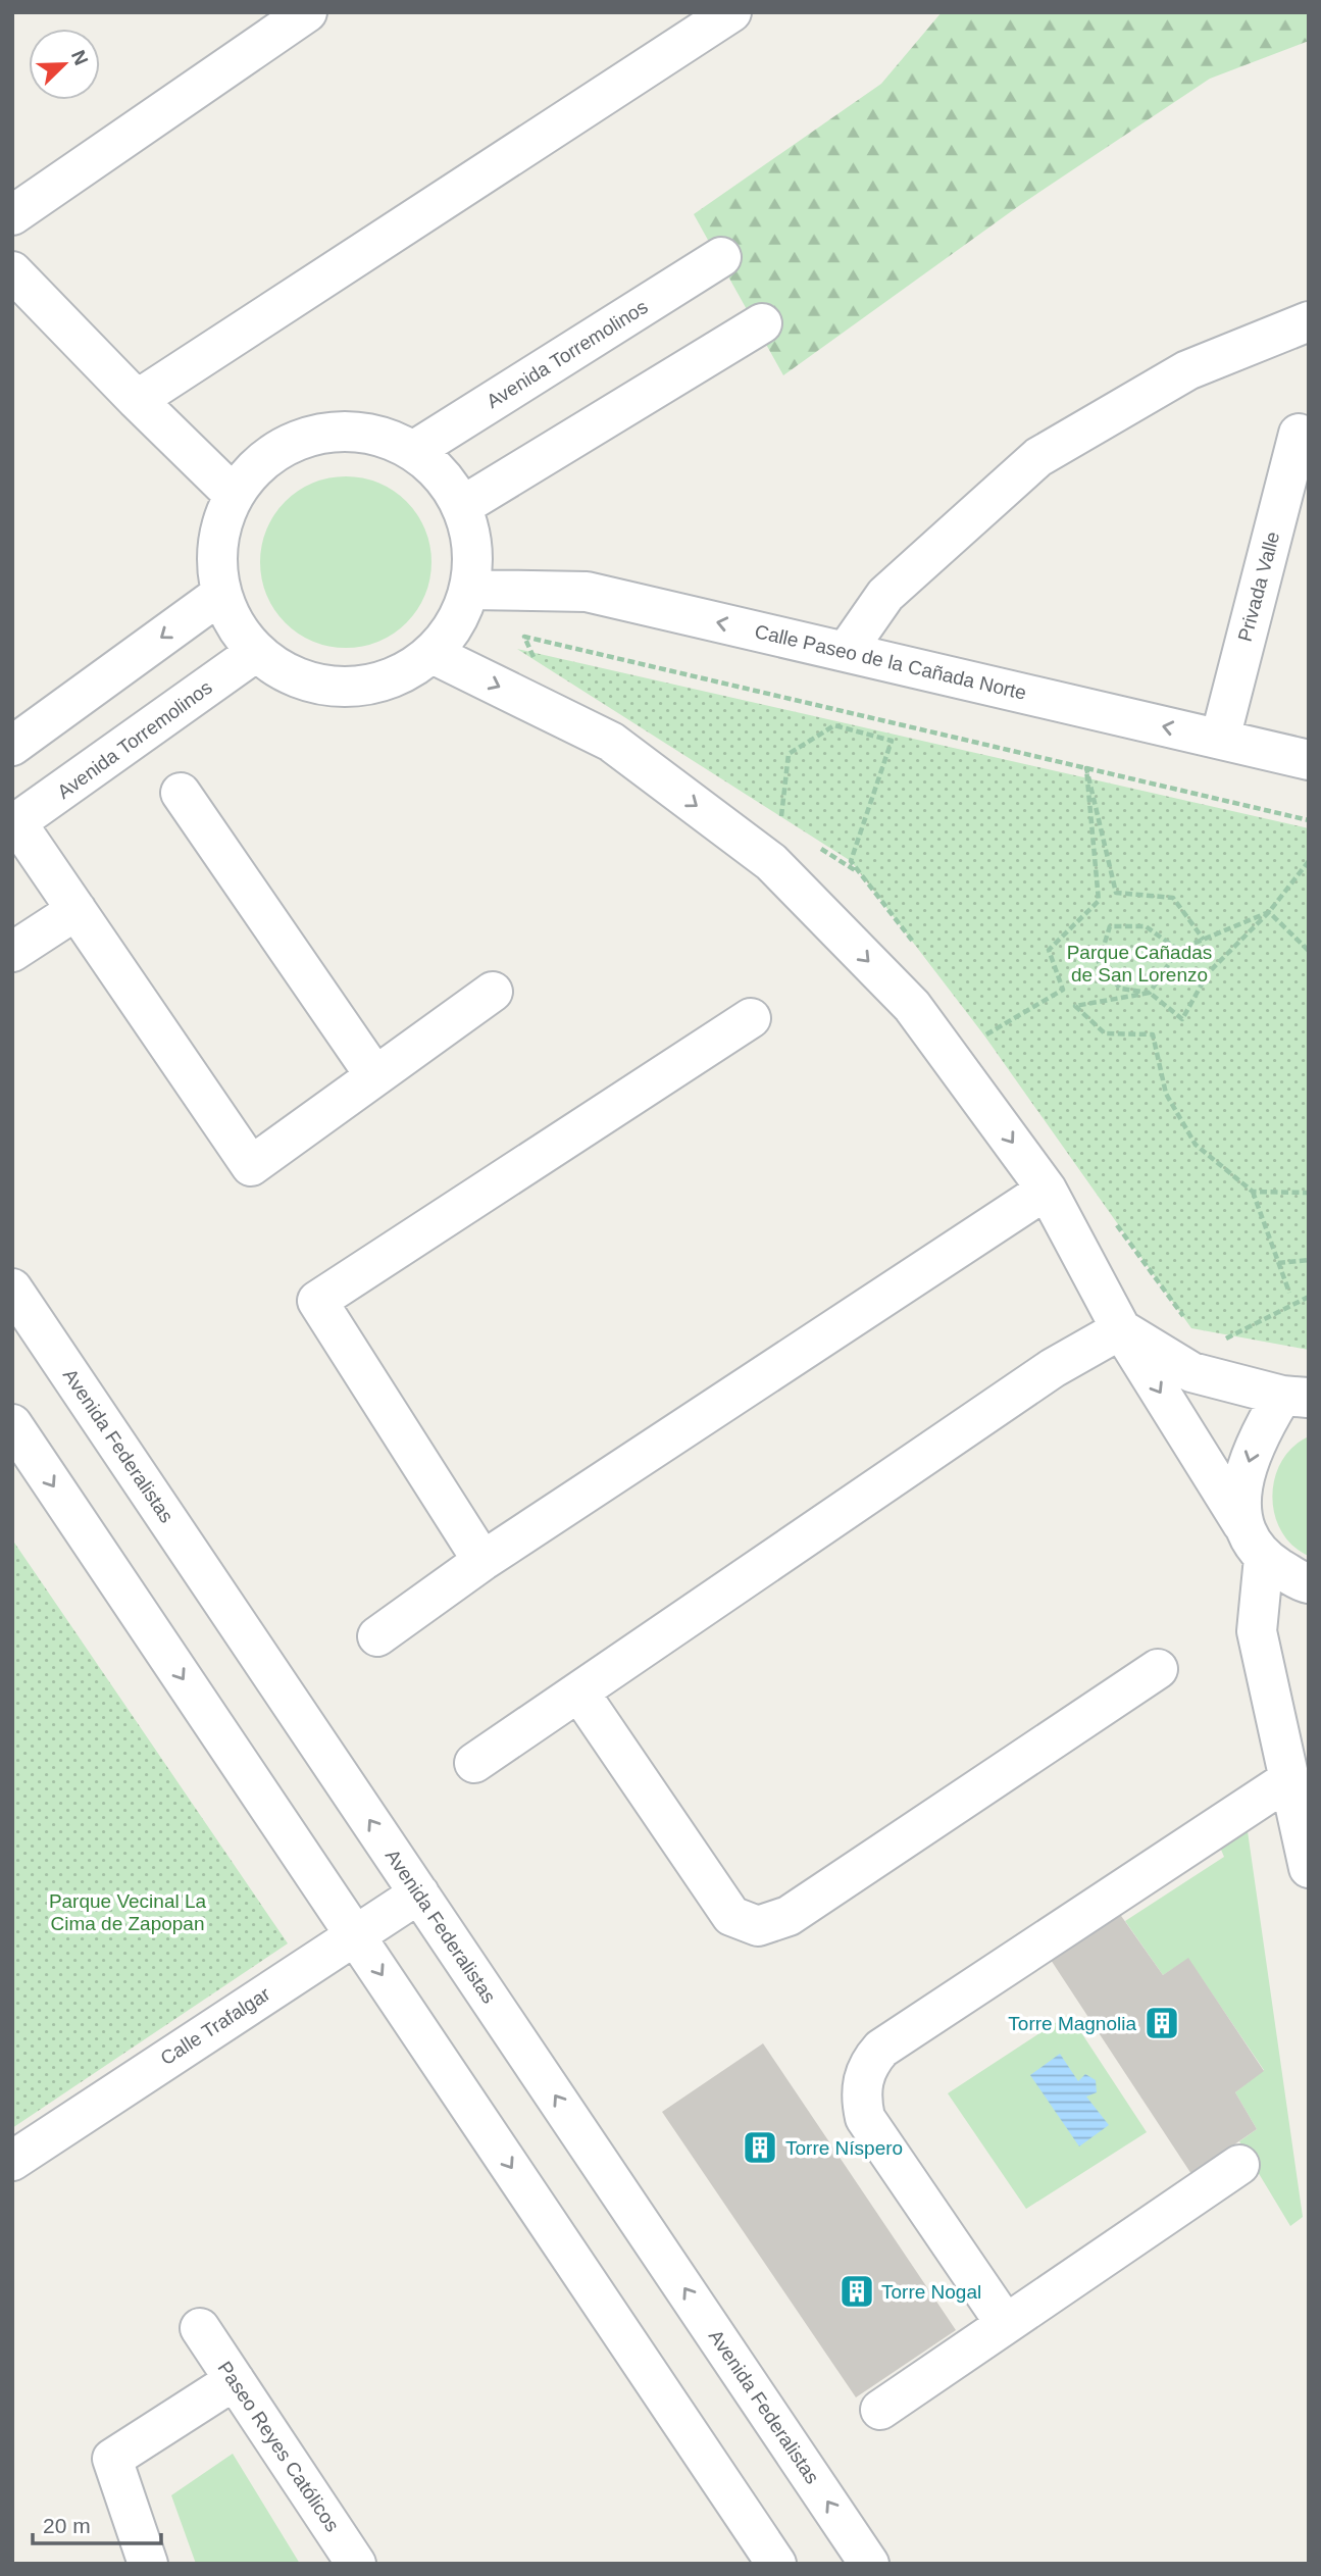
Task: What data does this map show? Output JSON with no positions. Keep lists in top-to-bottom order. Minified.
{"streets":{"street":["Avenida Torremolinos","Privada Valle","Calle Paseo de la Cañada Norte","Avenida Federalistas","Calle Trafalgar","Paseo Reyes Católicos"]},"crossings":[["Avenida Torremolinos","Calle Paseo de la Cañada Norte"],["Privada Valle","Calle Paseo de la Cañada Norte"],["Avenida Federalistas","Calle Trafalgar"]],"one_way":["Calle Paseo de la Cañada Norte"],"parks":["Parque Cañadas de San Lorenzo","Parque Vecinal La Cima de Zapopan"],"places":{"building":["Torre Magnolia","Torre Níspero","Torre Nogal"]},"scale_bar":"20 m","north":"top right"}
